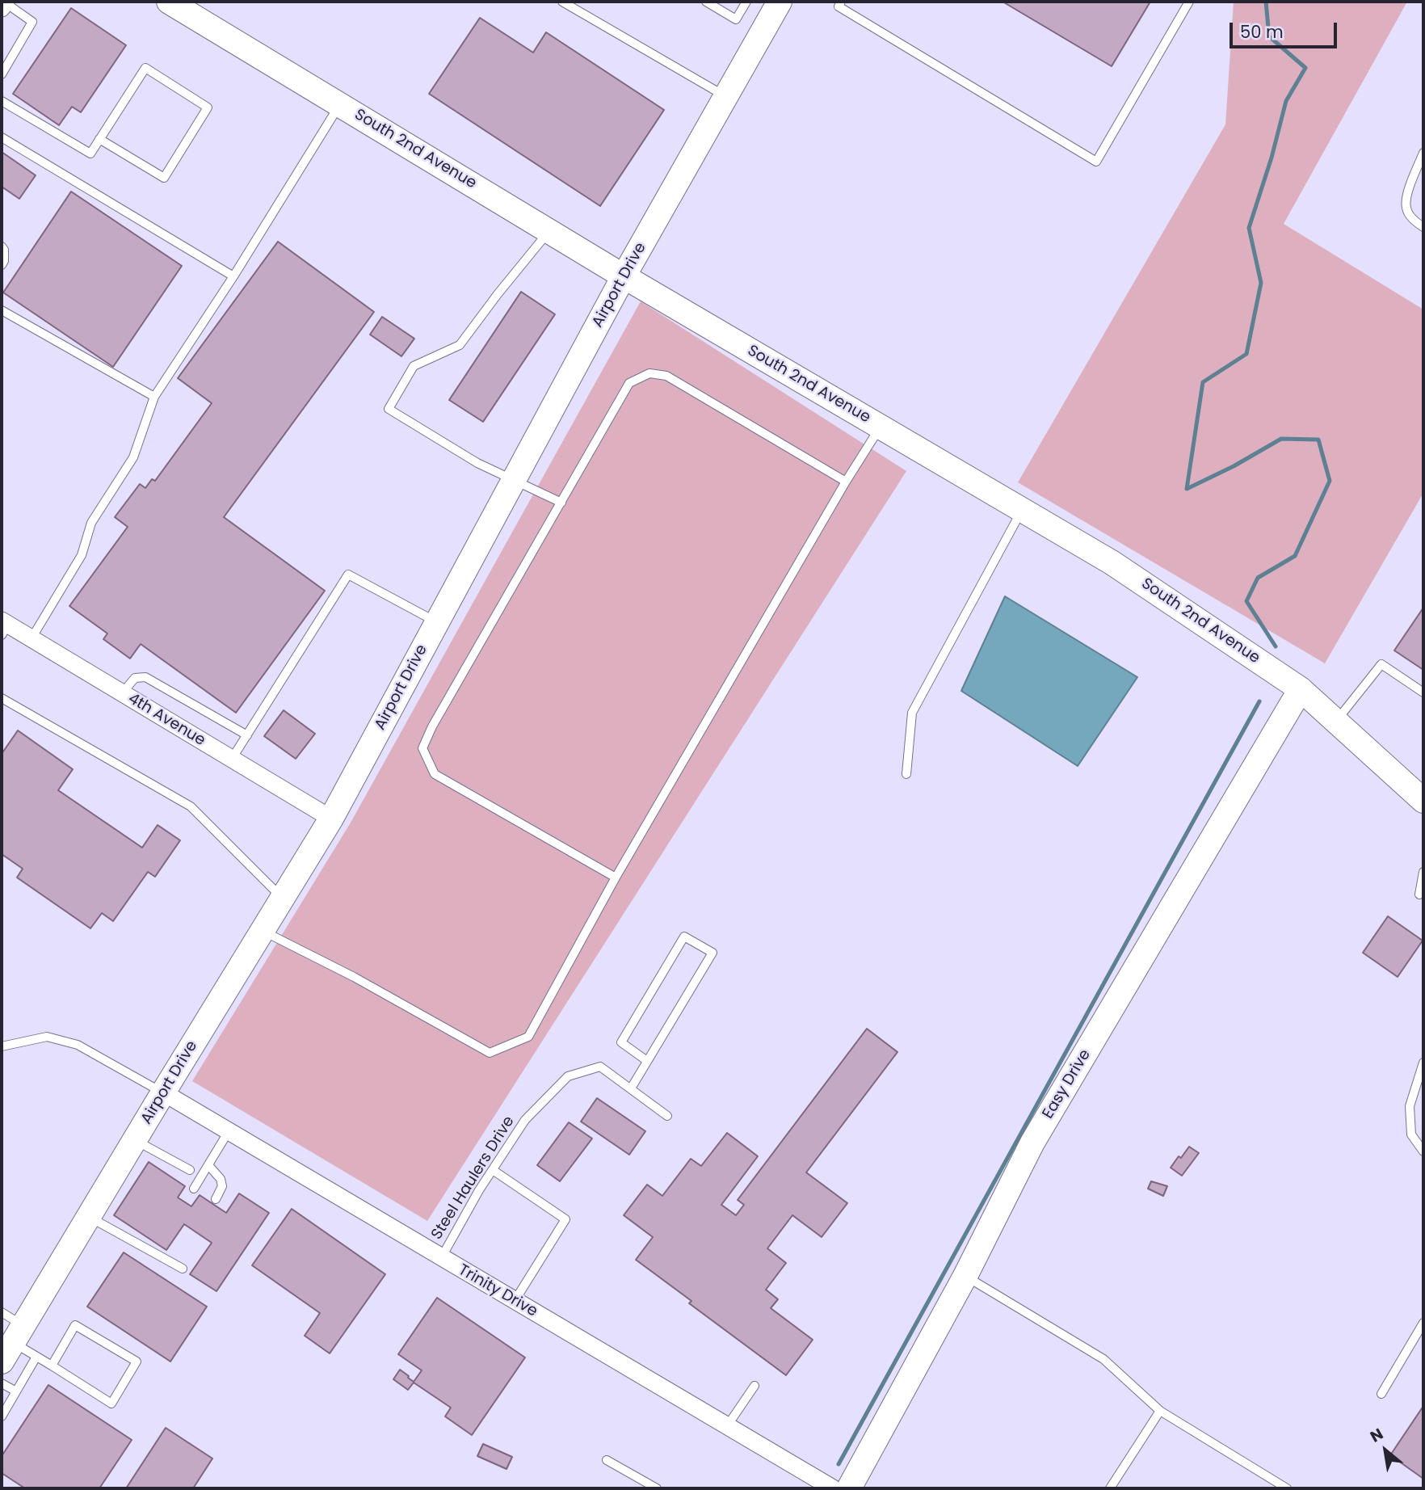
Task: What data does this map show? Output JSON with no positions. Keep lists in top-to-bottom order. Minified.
{"streets":{"street":["South 2nd Avenue","Airport Drive","4th Avenue","Easy Drive","Trinity Drive"],"lane":["Steel Haulers Drive"]},"crossings":[["South 2nd Avenue","Airport Drive"],["South 2nd Avenue","Easy Drive"],["Airport Drive","4th Avenue"],["Airport Drive","Trinity Drive"],["Steel Haulers Drive","Trinity Drive"]],"scale_bar":"50 m","north":"top left"}
